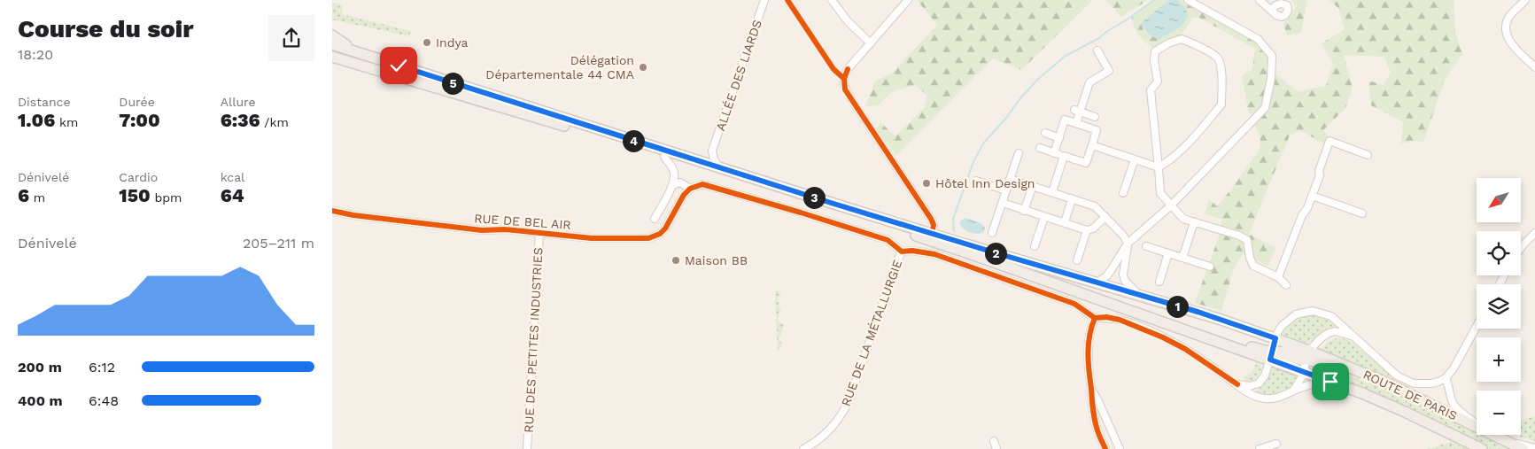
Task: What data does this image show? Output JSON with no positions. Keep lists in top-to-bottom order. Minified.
{"streets":{"main road":["ROUTE DE PARIS"],"street":["ALLÉE DES LIARDS","RUE DE BEL AIR","RUE DE LA MÉTALLURGIE","RUE DES PETITES INDUSTRIES"]},"crossings":[["RUE DE BEL AIR","RUE DES PETITES INDUSTRIES"]],"places":["Indya","Délégation Départementale 44 CMA","Hôtel Inn Design","Maison BB"],"north":"bottom left","page":{"heading":["Course du soir","18:20"],"pins":["5","4","3","2","1"],"stats":[["Distance","1.06 km"],["Durée","7:00"],["Allure","6:36 /km"],["Dénivelé","6 m"],["Cardio","150 bpm"],["kcal","64"]],"map_buttons":["+","−"],"chart":["Dénivelé","205–211 m"],"list":[{"name":"200 m","note":"6:12"},{"name":"400 m","note":"6:48"}]}}
